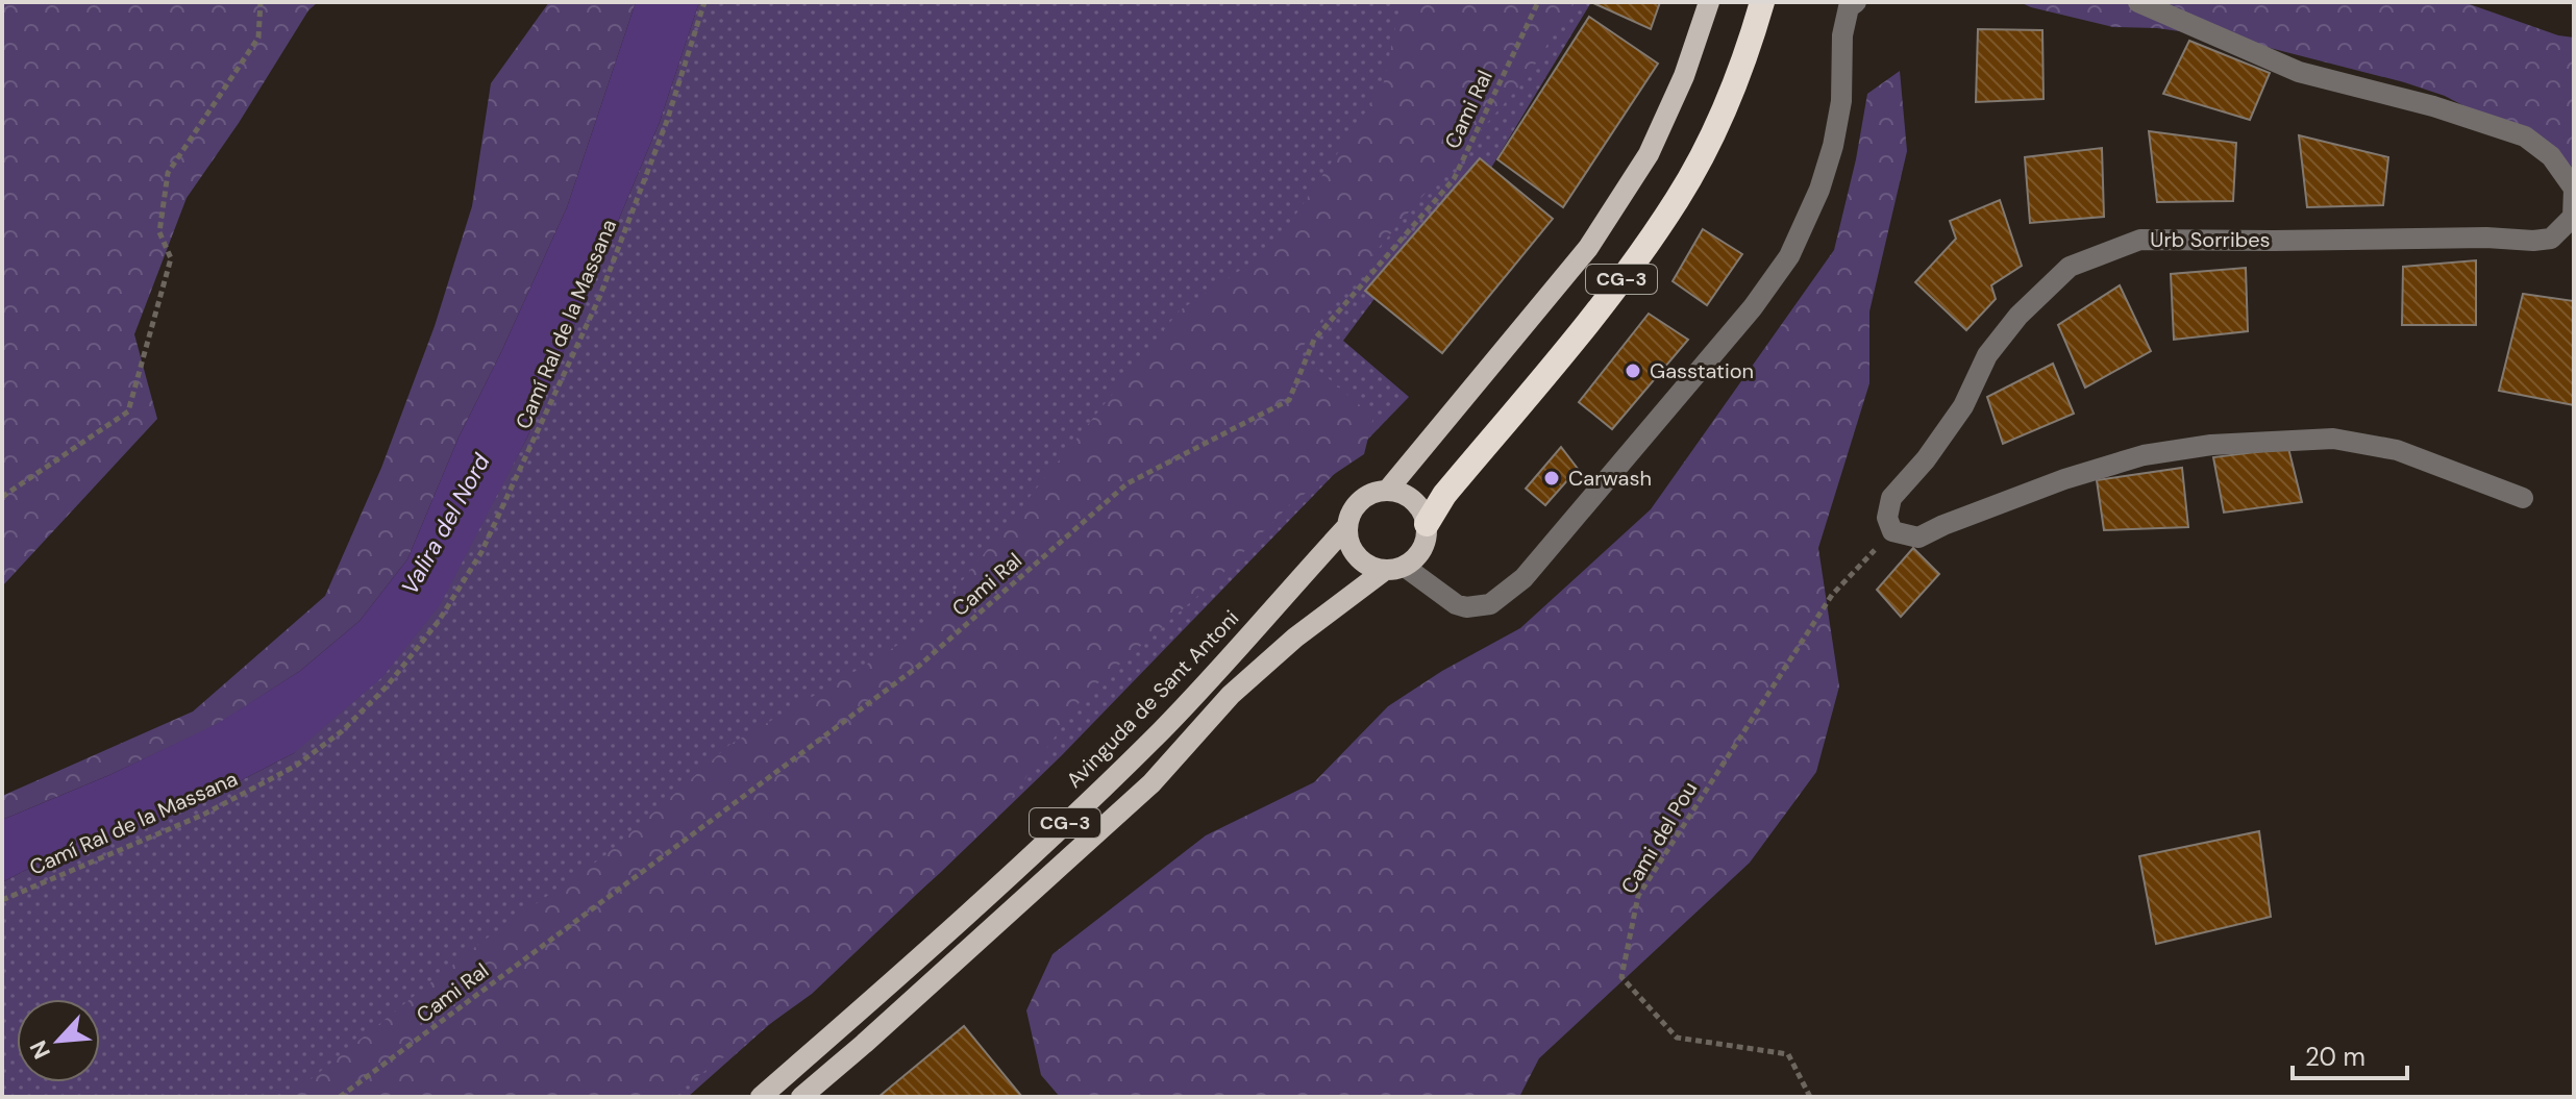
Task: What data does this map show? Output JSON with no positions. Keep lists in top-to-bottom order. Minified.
{"streets":{"highway":["CG-3"],"main road":["Avinguda de Sant Antoni"],"street":["Urb Sorribes"],"path":["Cami Ral","Camí Ral de la Massana","Cami del Pou"]},"crossings":[["Urb Sorribes","Cami del Pou"],["CG-3","Avinguda de Sant Antoni"]],"water":["Valira del Nord"],"places":["Gasstation","Carwash"],"scale_bar":"20 m","north":"bottom left"}
